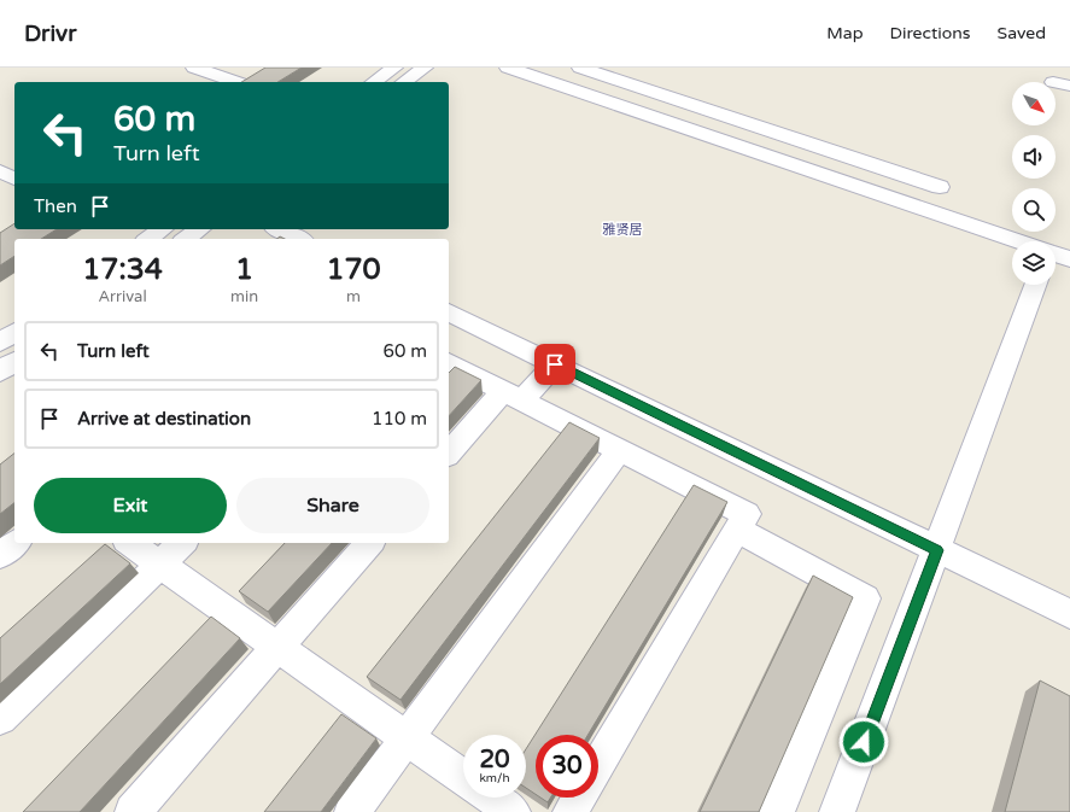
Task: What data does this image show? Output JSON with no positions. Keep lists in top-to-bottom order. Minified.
{"districts":["雅贤居"],"north":"bottom right","page":{"header":"Drivr","nav":["Map","Directions","Saved"],"turn":["60 m","Turn left"],"then":"Then","eta":["17:34","Arrival","1","min","170","m"],"list":[{"name":"Turn left","value":"60 m"},{"name":"Arrive at destination","value":"110 m"}],"buttons":["Exit","Share"],"speed":"20 km/h","limit":"30"}}
